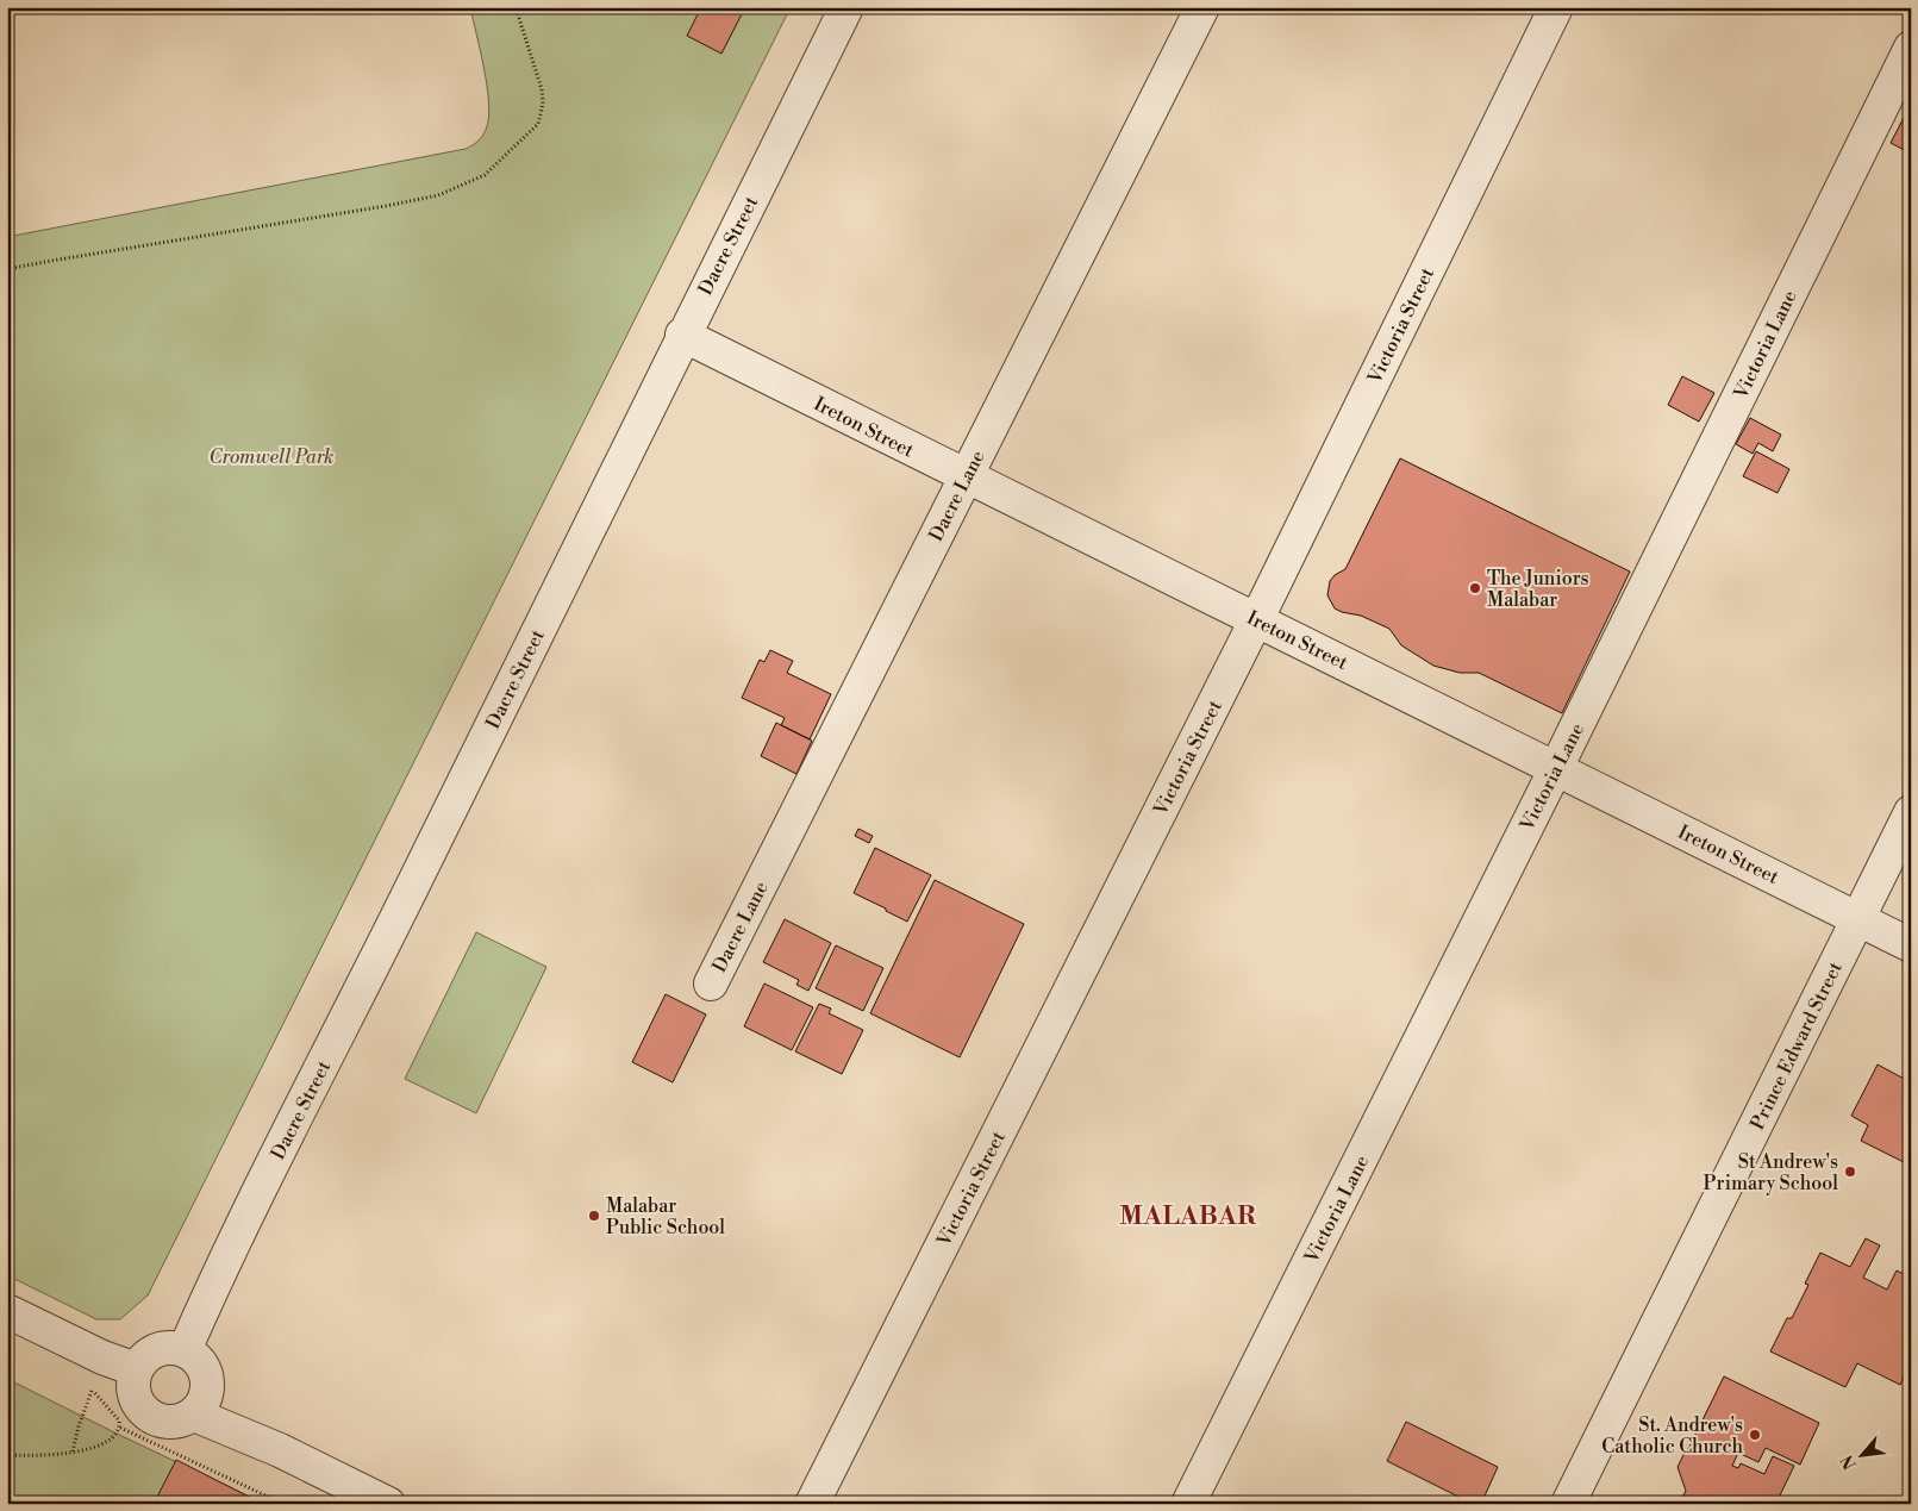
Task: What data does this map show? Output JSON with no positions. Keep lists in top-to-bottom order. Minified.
{"streets":{"street":["Dacre Street","Victoria Street","Victoria Lane","Ireton Street","Dacre Lane","Prince Edward Street"]},"crossings":[["Dacre Street","Ireton Street"],["Victoria Street","Ireton Street"],["Victoria Lane","Ireton Street"],["Ireton Street","Dacre Lane"],["Ireton Street","Prince Edward Street"]],"districts":["MALABAR"],"parks":["Cromwell Park"],"places":["The Juniors Malabar","St Andrew's Primary School","Malabar Public School","St. Andrew's Catholic Church"],"north":"bottom left"}
